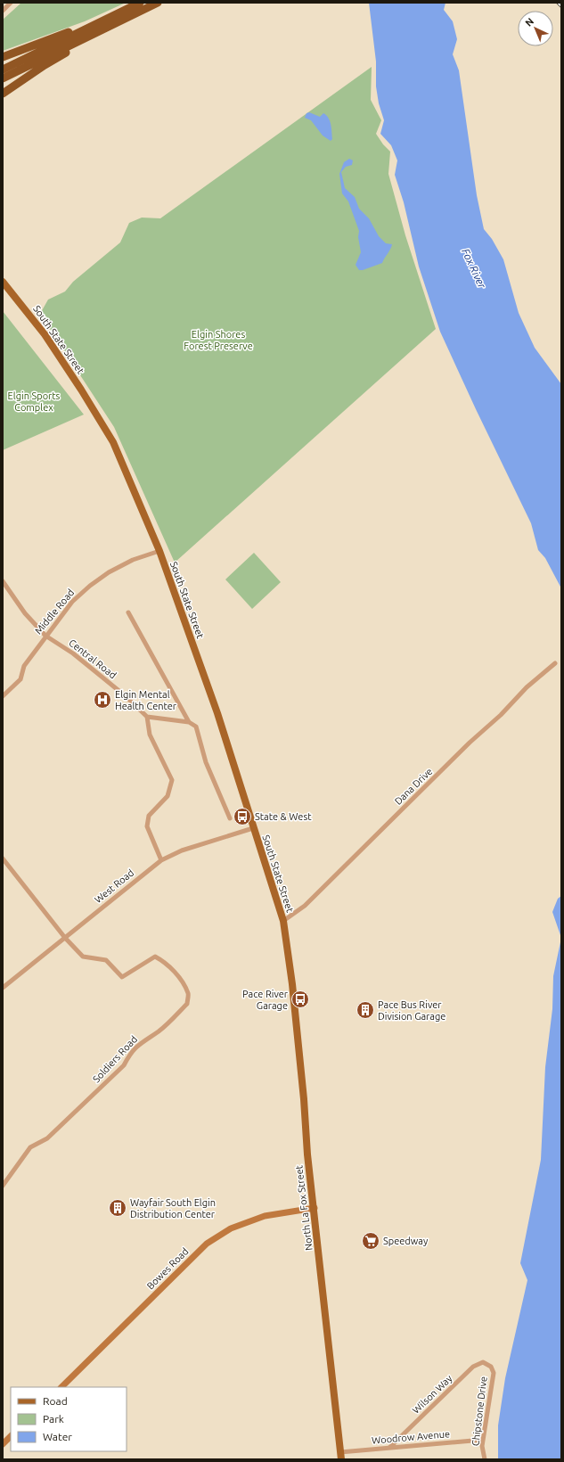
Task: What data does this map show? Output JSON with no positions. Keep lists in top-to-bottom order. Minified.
{"streets":{"main road":["South State Street","North La Fox Street"],"street":["Middle Road","Central Road","Dana Drive","West Road","Soldiers Road","Bowes Road","Wilson Way","Chipstone Drive","Woodrow Avenue"]},"crossings":[["South State Street","Middle Road"],["South State Street","Dana Drive"],["South State Street","West Road"],["South State Street","North La Fox Street"],["Middle Road","Central Road"],["West Road","Soldiers Road"],["North La Fox Street","Bowes Road"],["North La Fox Street","Woodrow Avenue"],["Wilson Way","Chipstone Drive"],["Wilson Way","Woodrow Avenue"],["Chipstone Drive","Woodrow Avenue"]],"water":["Fox River"],"parks":["Elgin Shores Forest Preserve","Elgin Sports Complex"],"places":{"hospital":["Elgin Mental Health Center"],"bus stop":["State & West","Pace River Garage"],"building":["Pace Bus River Division Garage","Wayfair South Elgin Distribution Center"],"supermarket":["Speedway"]},"legend":["Road","Park","Water"],"north":"top left"}
